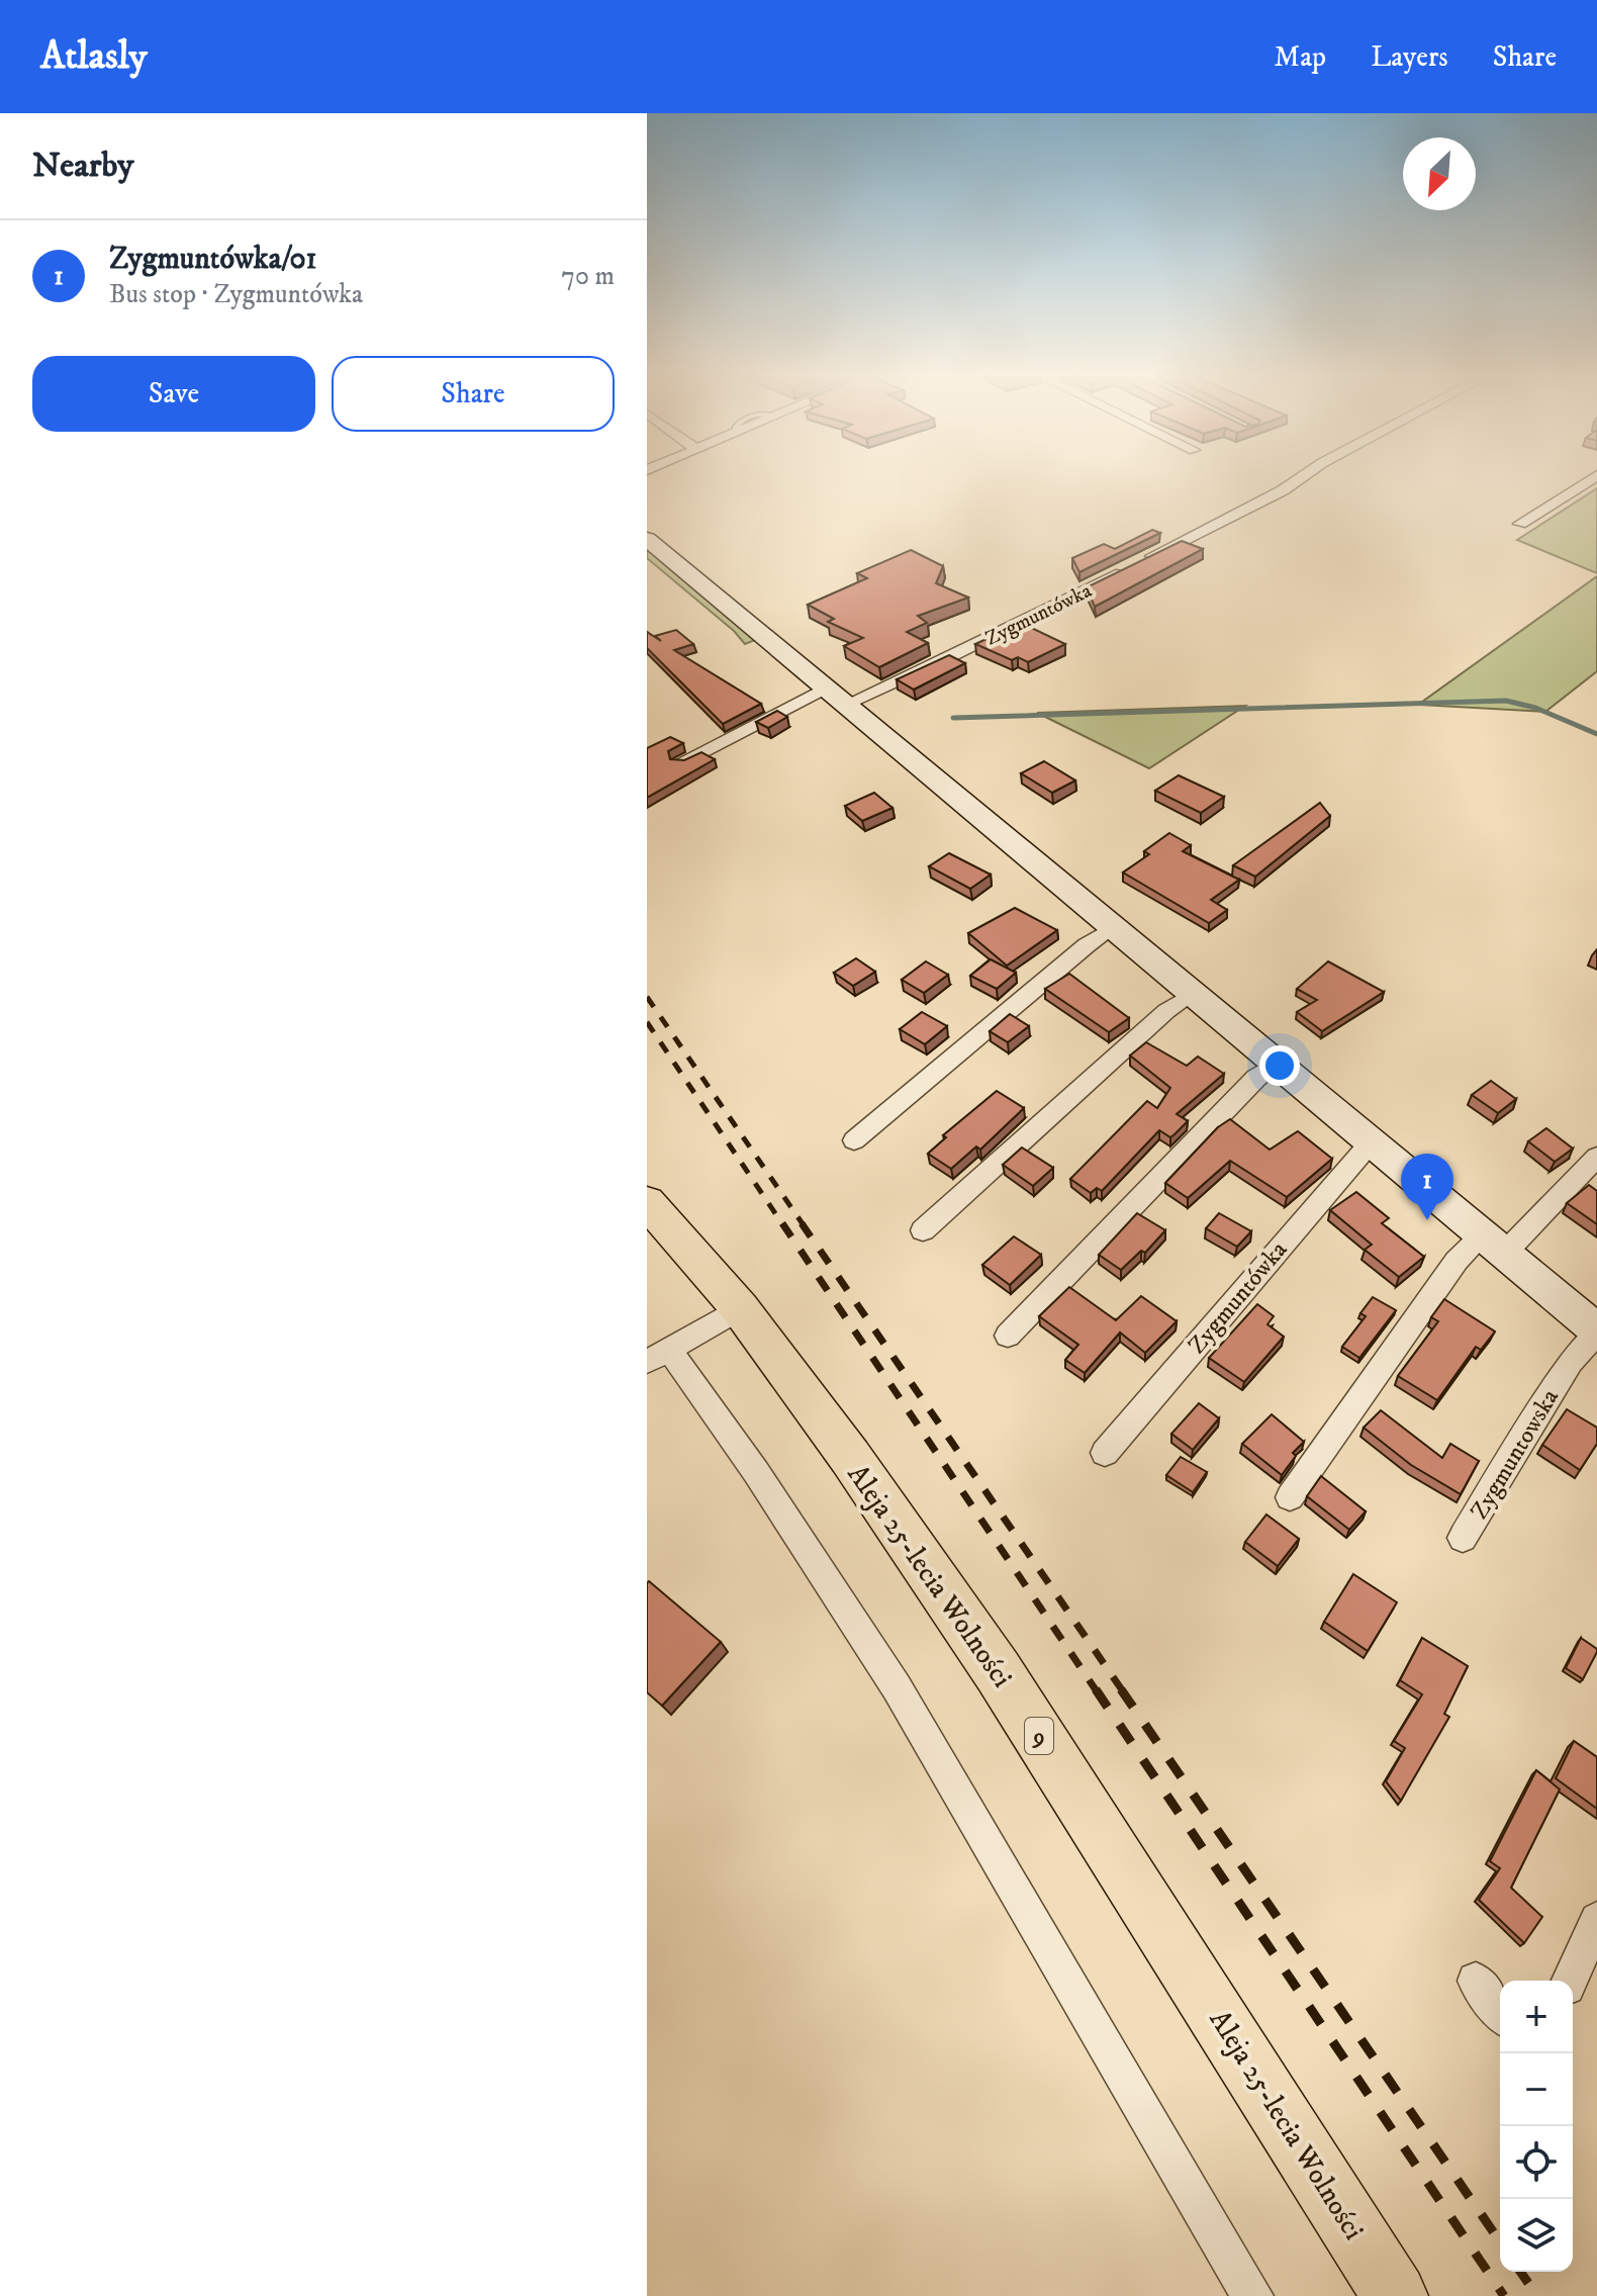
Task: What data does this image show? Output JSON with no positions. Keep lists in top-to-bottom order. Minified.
{"streets":{"main road":["Aleja 25-lecia Wolności","9"],"street":["Zygmuntówka","Zygmuntowska"]},"north":"bottom left","page":{"header":"Atlasly","nav":["Map","Layers","Share"],"heading":"Nearby","list":[{"mark":"1","name":"Zygmuntówka/01","note":"Bus stop · Zygmuntówka","value":"70 m"}],"buttons":["Save","Share"],"pins":"1","map_buttons":["+","−"]}}
